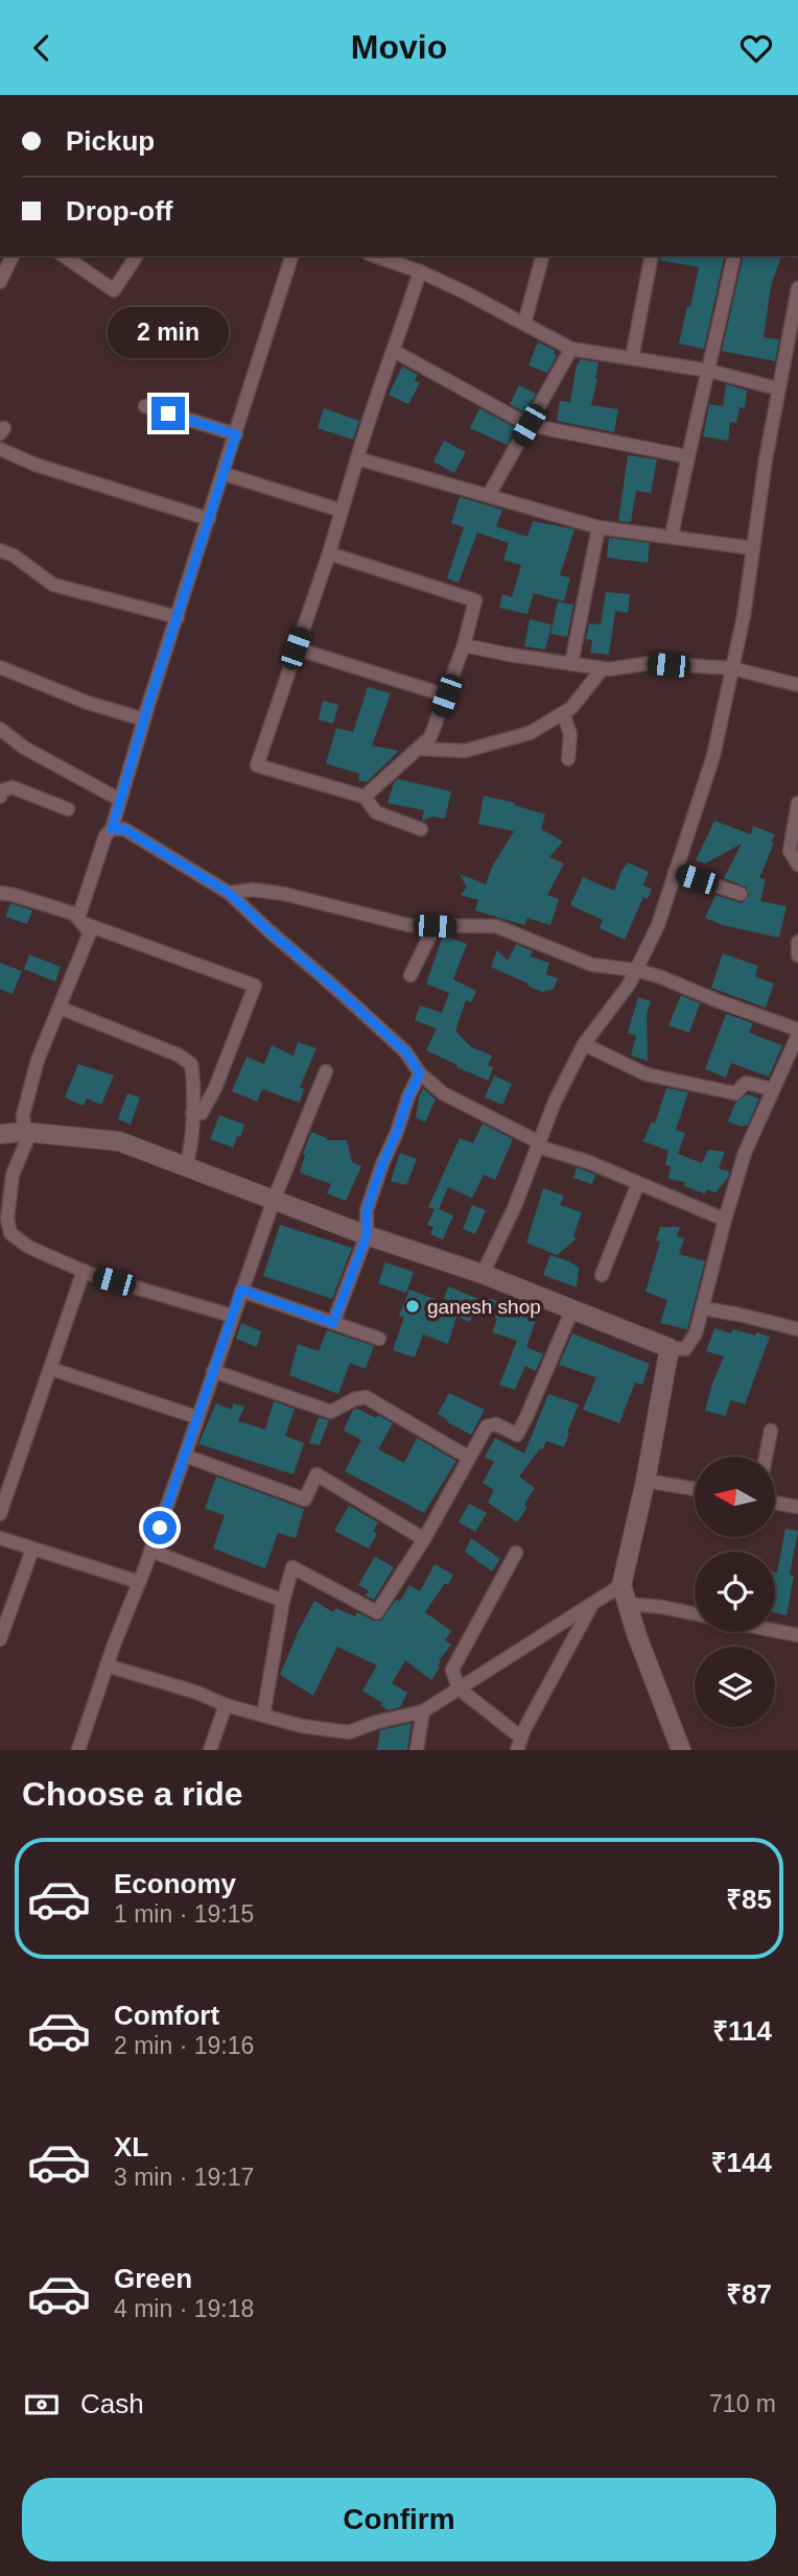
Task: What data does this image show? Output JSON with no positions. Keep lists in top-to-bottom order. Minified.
{"places":["ganesh shop"],"north":"left","page":{"header":"Movio","banner":["Pickup","Drop-off"],"bubble":"2 min","heading":"Choose a ride","list":[{"name":"Economy","note":"1 min · 19:15","value":"₹85"},{"name":"Comfort","note":"2 min · 19:16","value":"₹114"},{"name":"XL","note":"3 min · 19:17","value":"₹144"},{"name":"Green","note":"4 min · 19:18","value":"₹87"}],"pay":["Cash","710 m"],"buttons":"Confirm"}}
